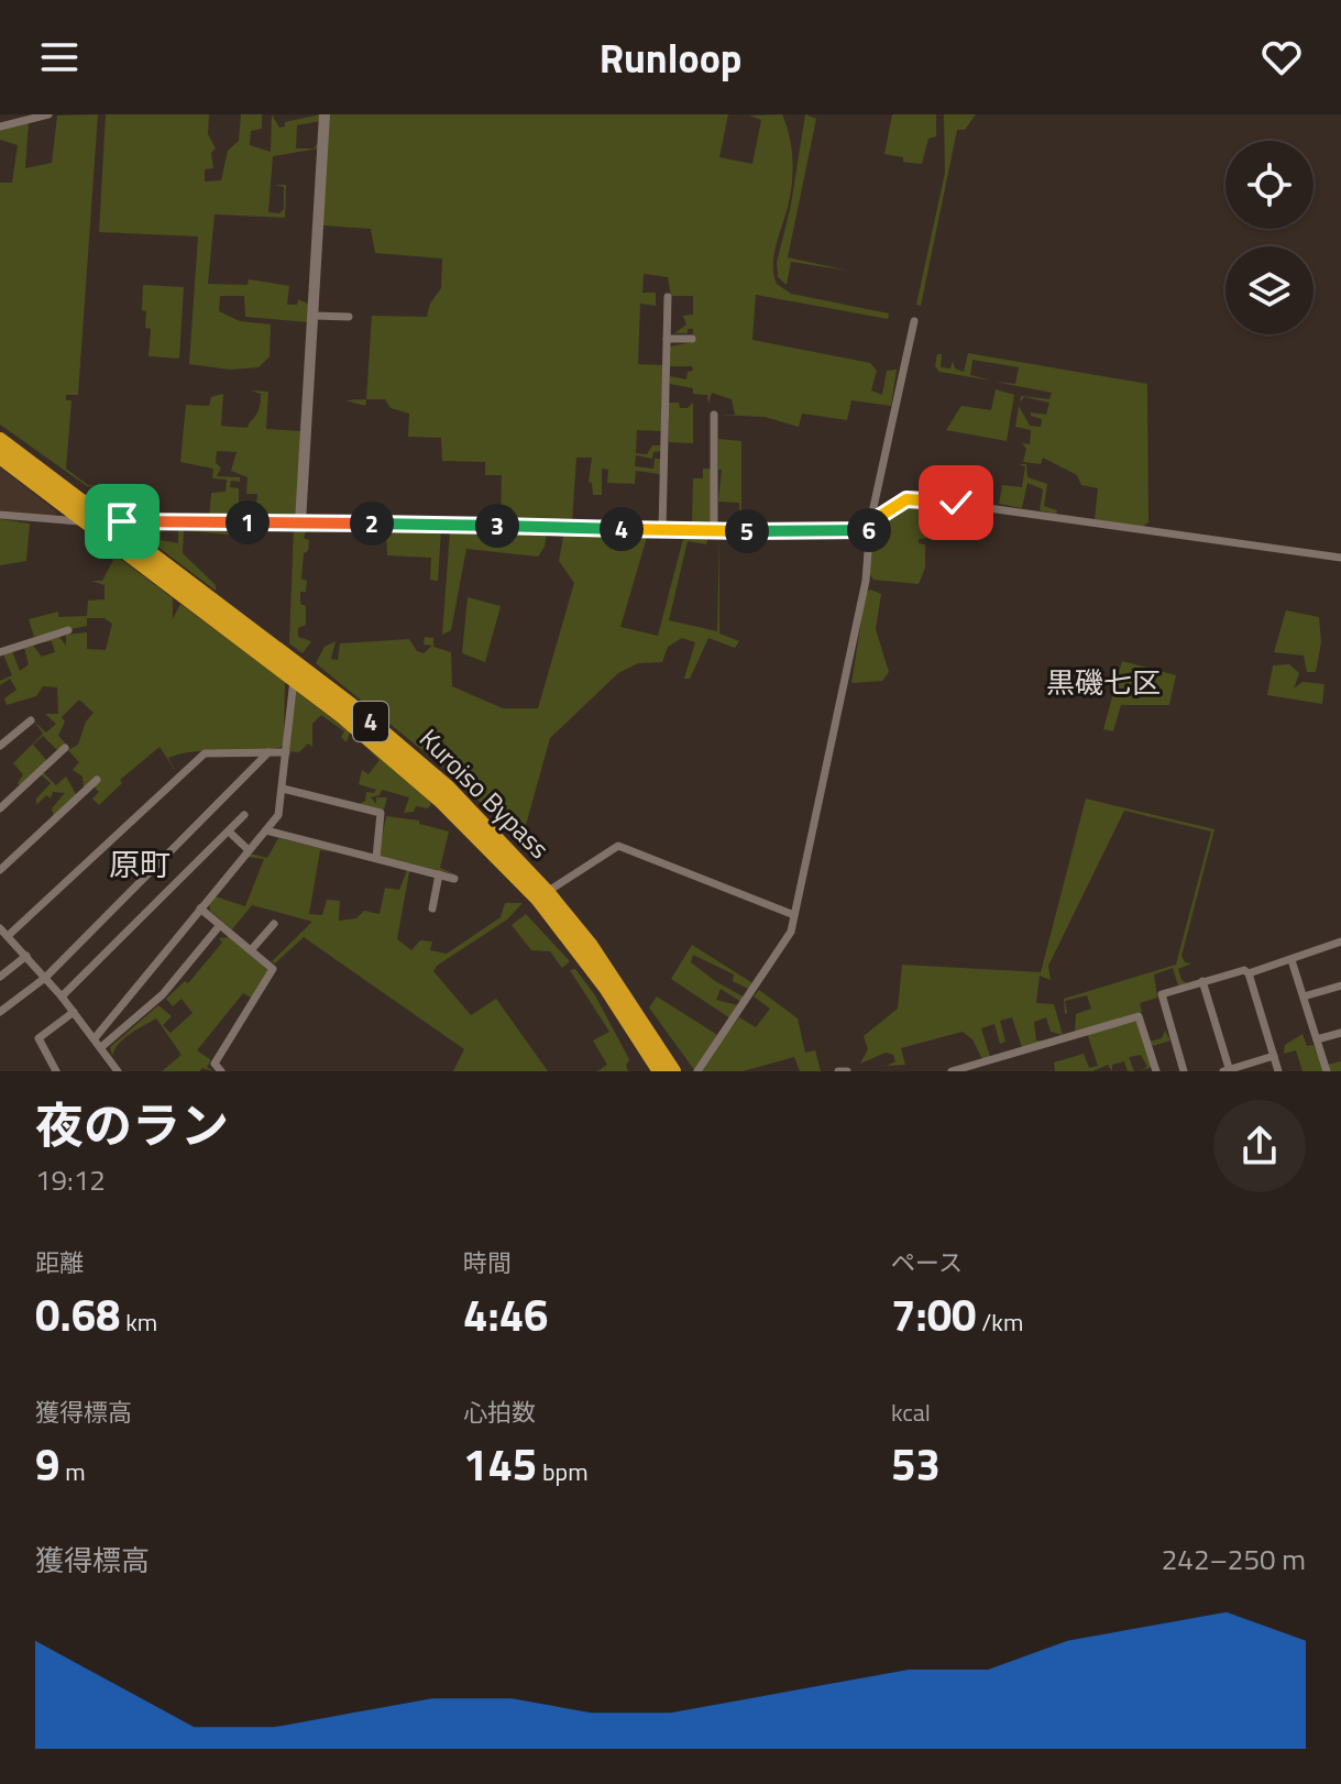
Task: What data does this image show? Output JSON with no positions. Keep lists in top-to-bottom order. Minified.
{"streets":{"highway":["4","Kuroiso Bypass"]},"districts":["黒磯七区","原町"],"page":{"header":"Runloop","pins":["1","2","3","4","6","5"],"heading":["夜のラン","19:12"],"stats":[["距離","0.68 km"],["時間","4:46"],["ペース","7:00 /km"],["獲得標高","9 m"],["心拍数","145 bpm"],["kcal","53"]],"chart":["獲得標高","242–250 m"]}}
